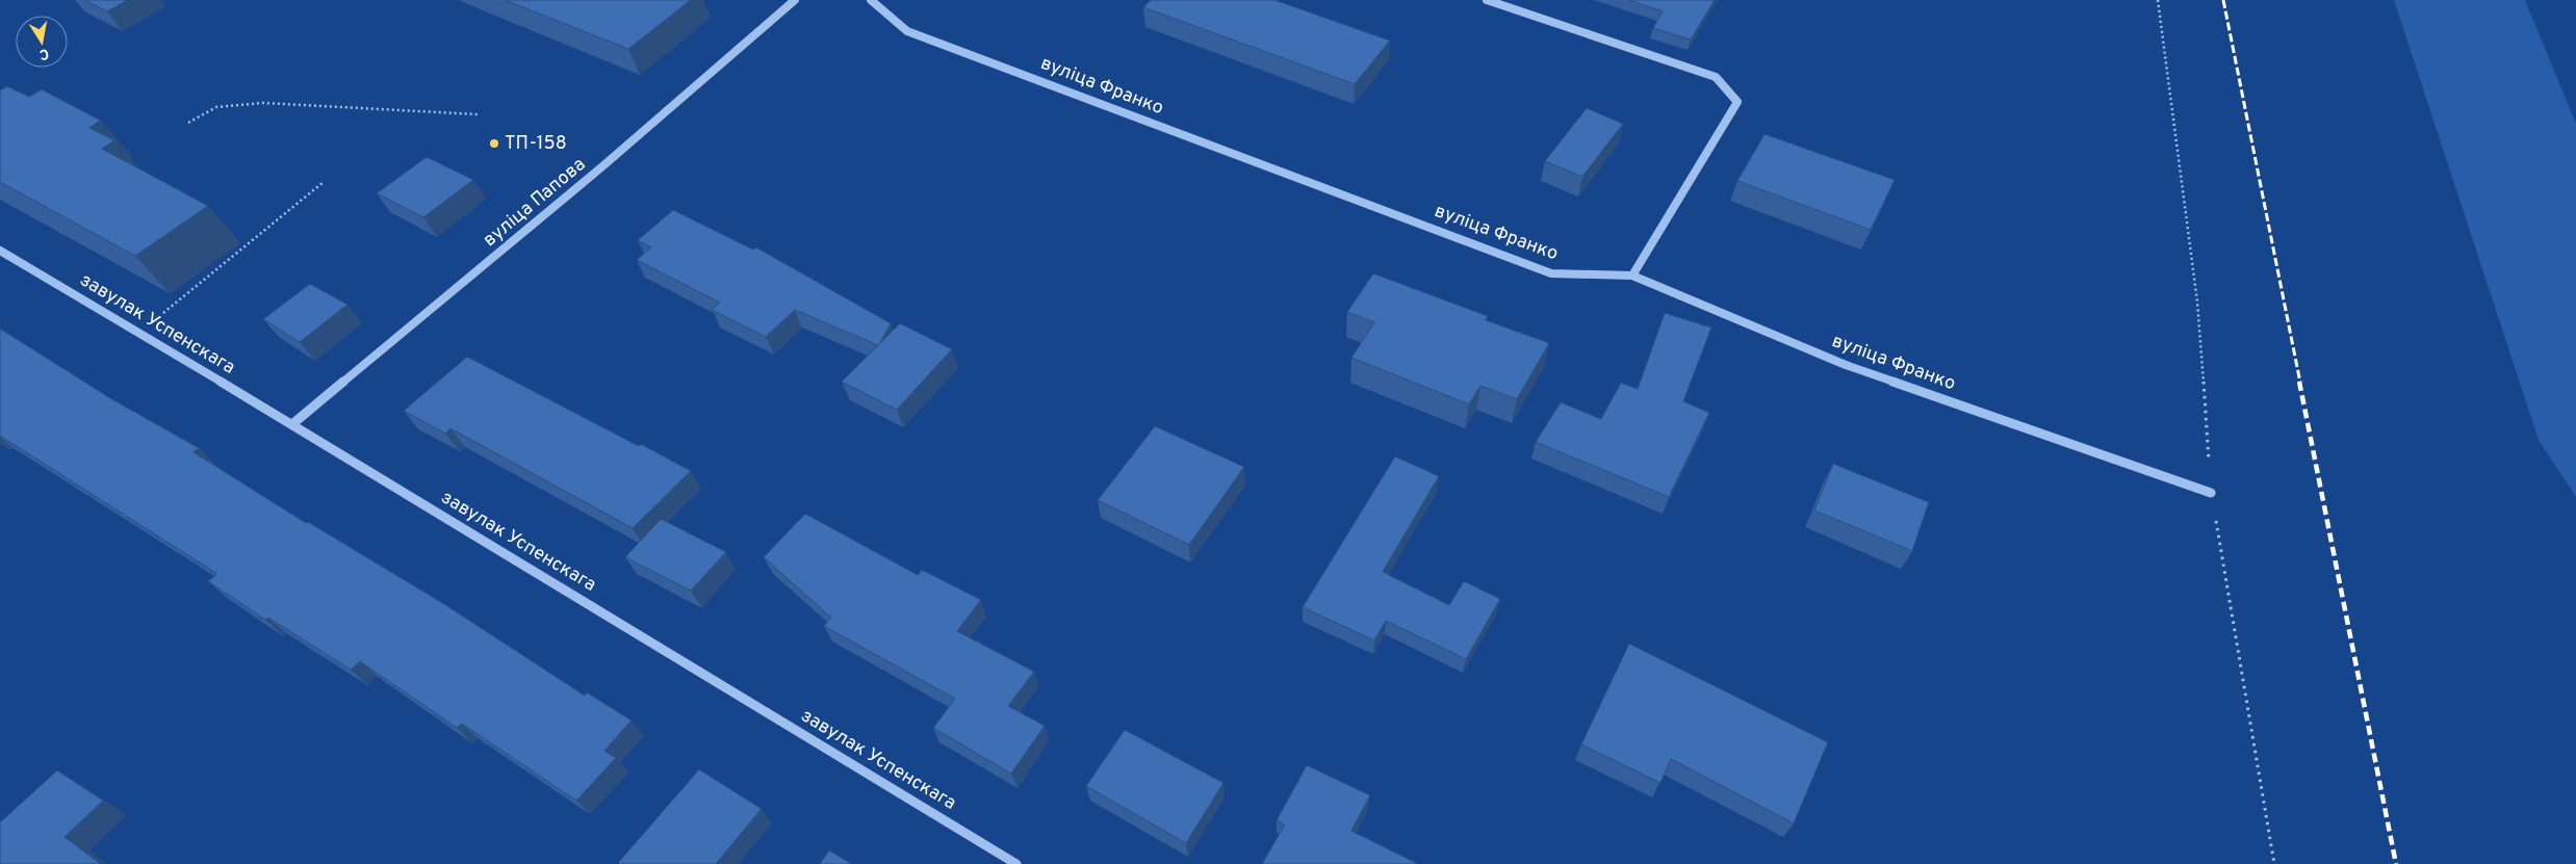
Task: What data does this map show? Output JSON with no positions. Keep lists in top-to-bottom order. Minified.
{"streets":{"street":["вуліца Франко","вуліца Папова","завулак Успенскага"]},"crossings":[["вуліца Папова","завулак Успенскага"]],"places":["ТП-158"],"north":"bottom"}
